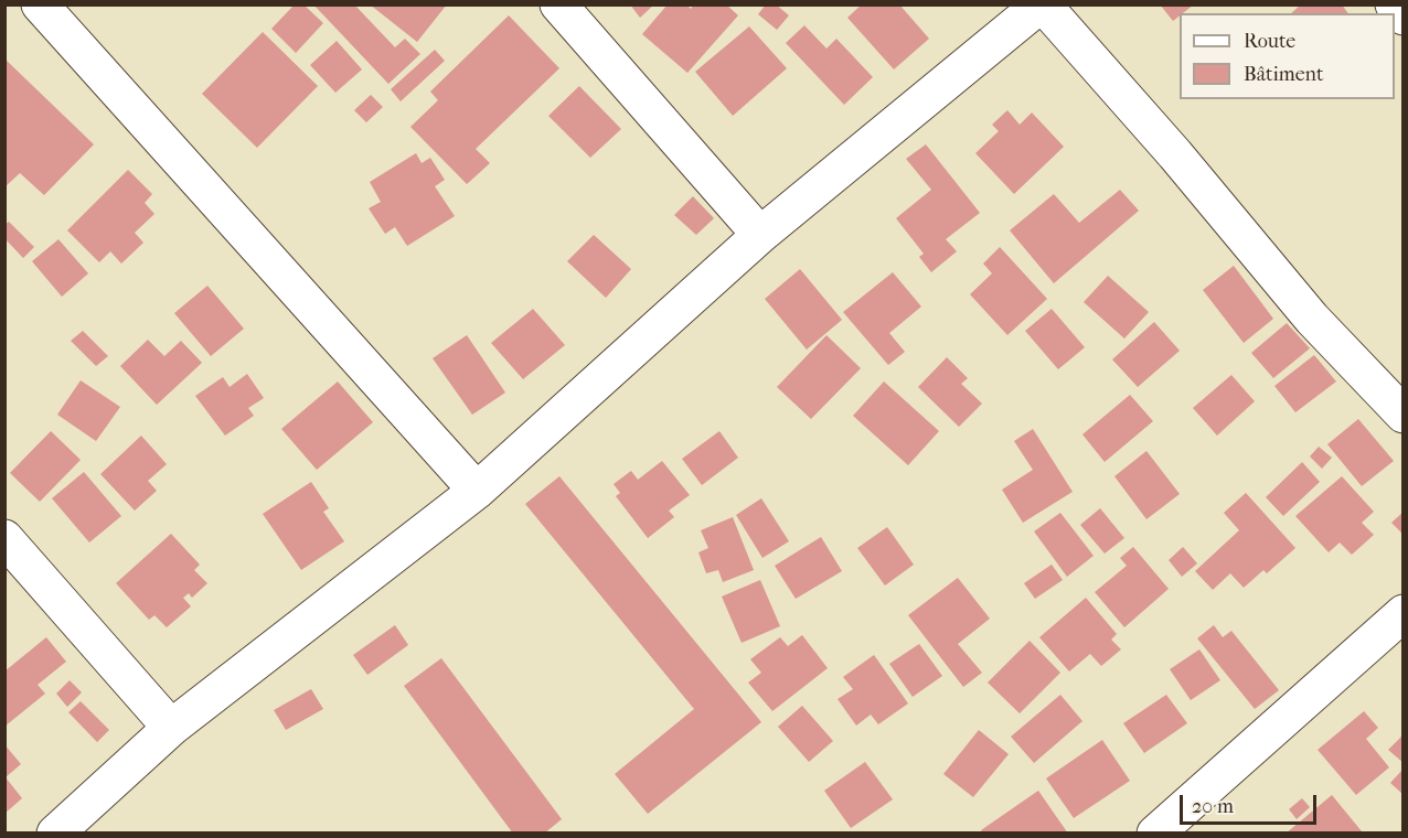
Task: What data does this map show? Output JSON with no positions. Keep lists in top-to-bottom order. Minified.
{"legend":["Route","Bâtiment"],"scale_bar":"20 m"}
